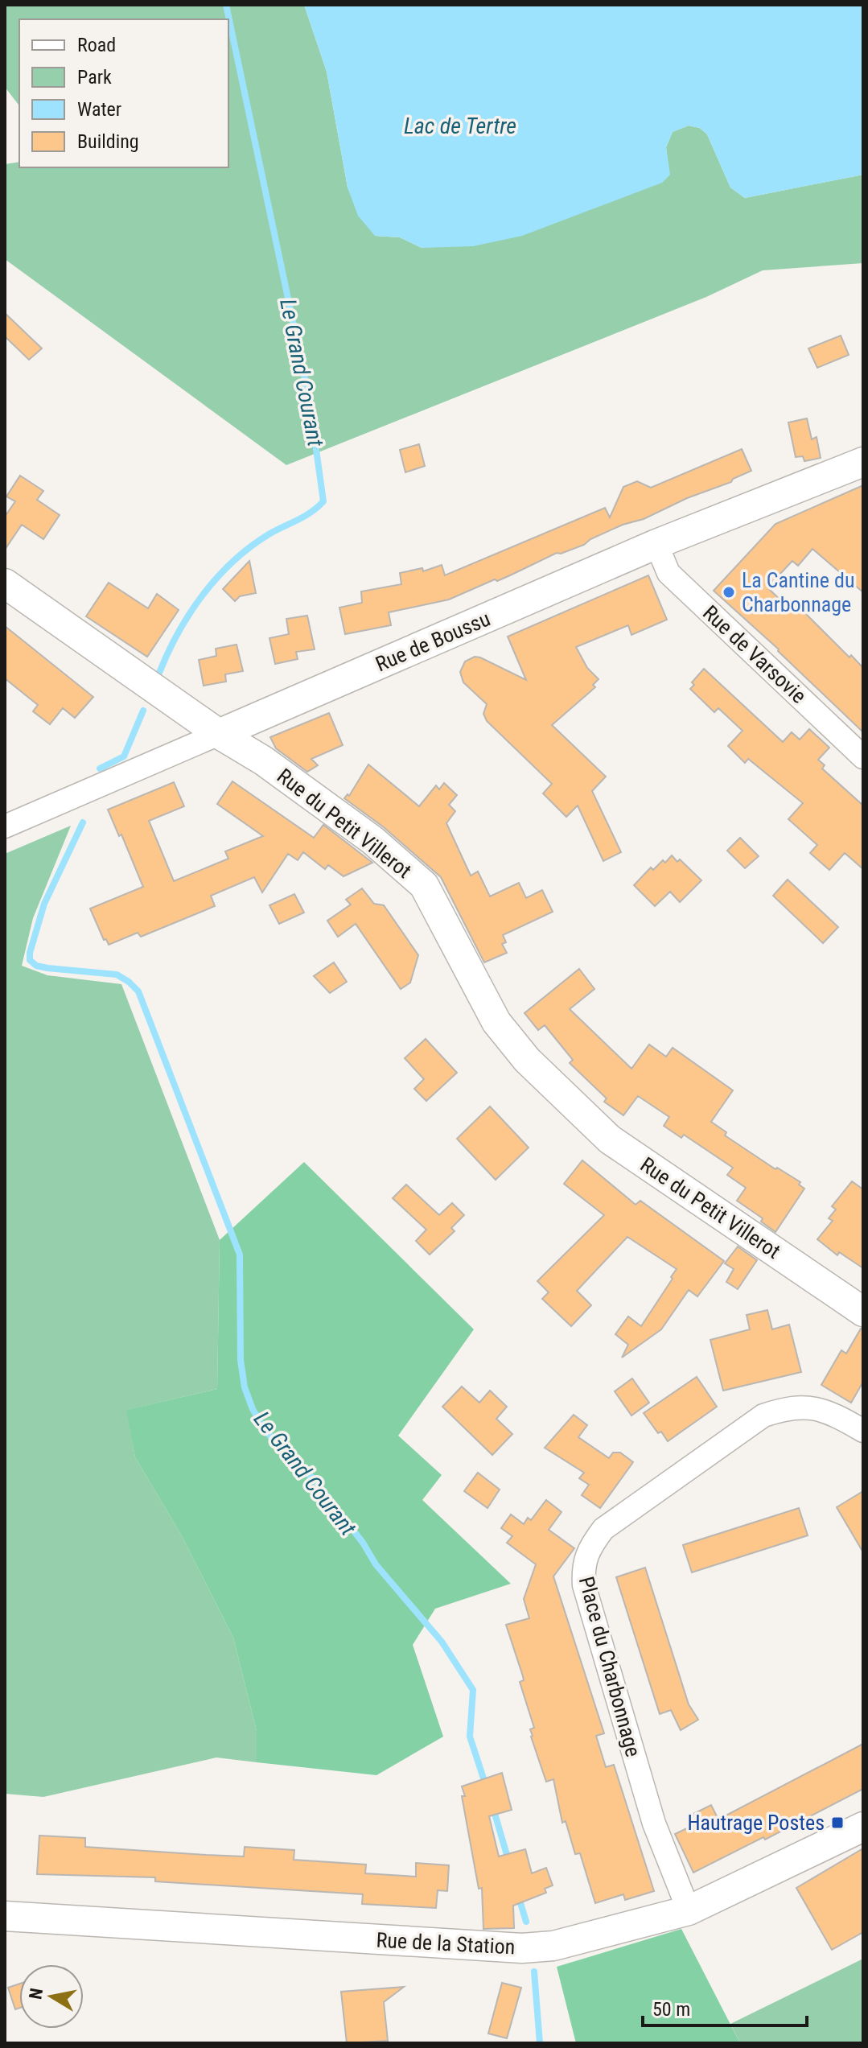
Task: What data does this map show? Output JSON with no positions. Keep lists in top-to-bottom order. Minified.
{"streets":{"street":["Rue de Boussu","Rue de Varsovie","Rue du Petit Villerot","Place du Charbonnage","Rue de la Station"]},"crossings":[["Rue de Boussu","Rue de Varsovie"],["Rue de Boussu","Rue du Petit Villerot"],["Place du Charbonnage","Rue de la Station"]],"water":["Lac de Tertre","Le Grand Courant"],"places":{"other":["La Cantine du Charbonnage"],"transit":["Hautrage Postes"]},"legend":["Road","Park","Water","Building"],"scale_bar":"50 m","north":"left"}
